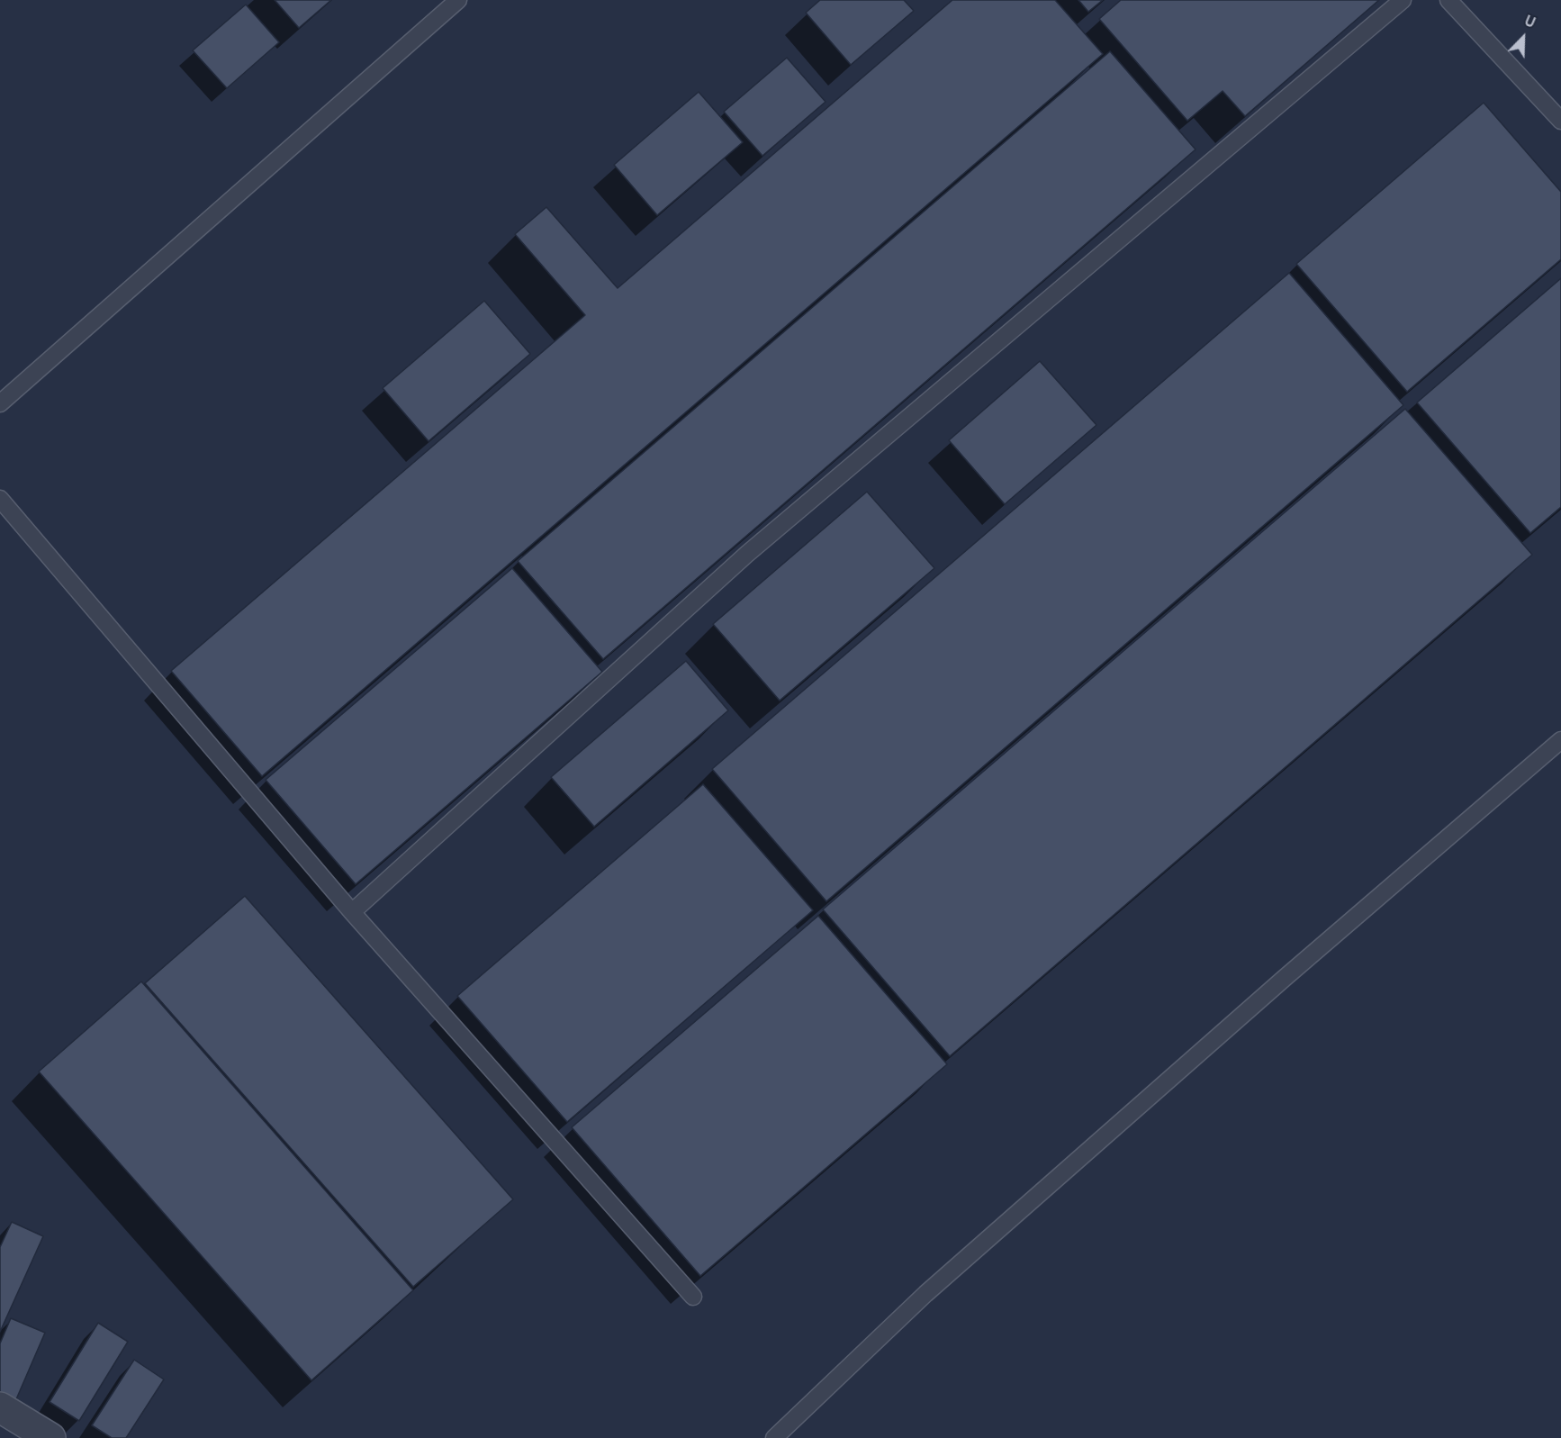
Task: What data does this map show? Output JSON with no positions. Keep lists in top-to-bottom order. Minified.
{"north":"top right"}
